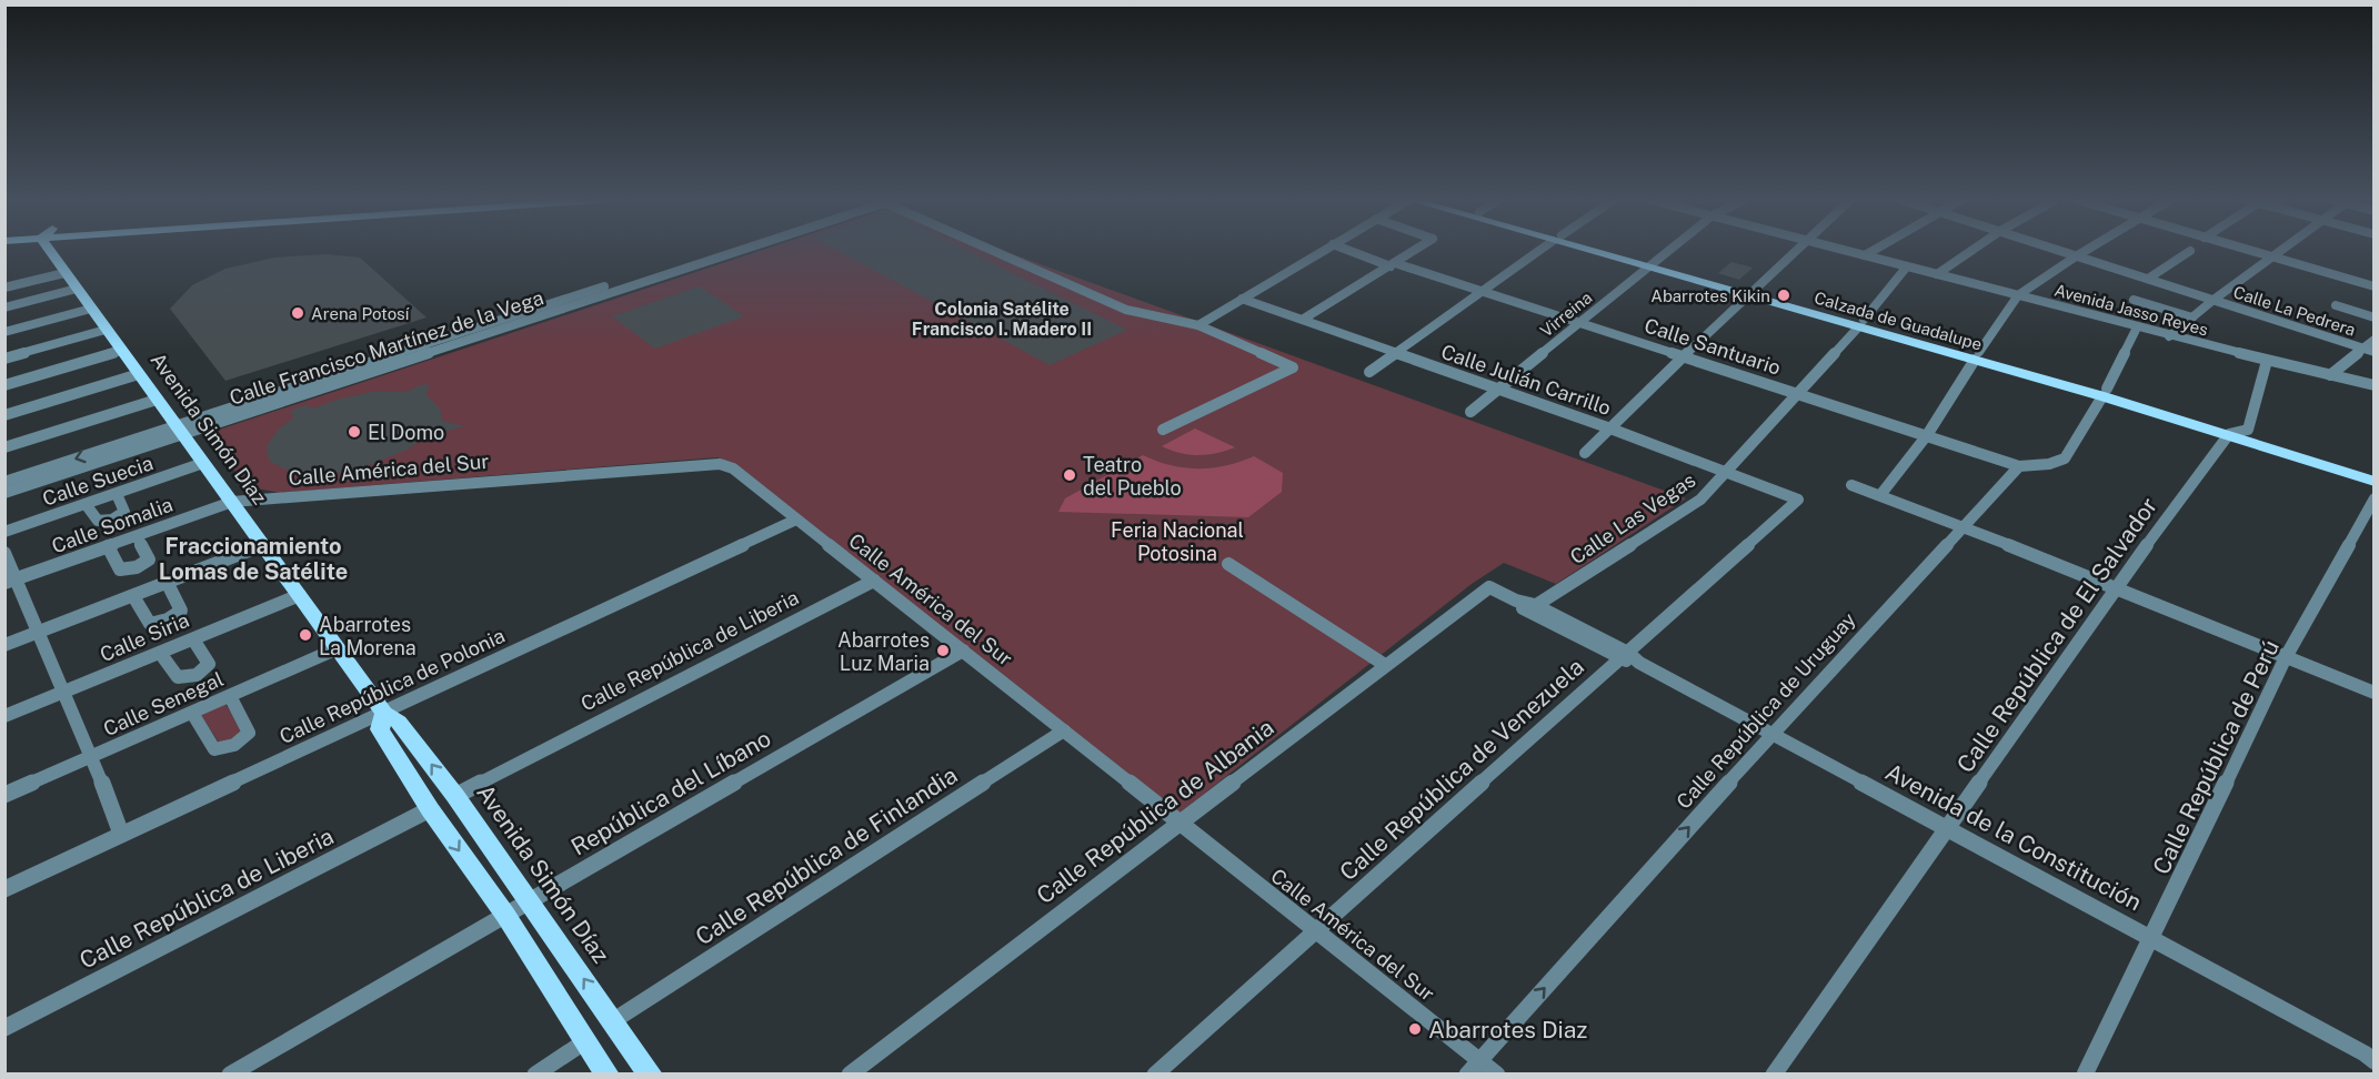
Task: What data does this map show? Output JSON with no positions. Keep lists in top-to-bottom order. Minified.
{"streets":{"main road":["Calzada de Guadalupe","Avenida Simón Díaz"],"street":["Avenida Jasso Reyes","Calle La Pedrera","Virreina","Calle Santuario","Calle Francisco Martínez de la Vega","Calle Julián Carrillo","Calle América del Sur","Calle Suecia","Calle Las Vegas","Calle Somalia","Calle República de El Salvador","Calle Siria","Calle República de Liberia","Calle República de Polonia","Calle Senegal","Calle República de Uruguay","Calle República de Perú","Calle República de Venezuela","República del Líbano","Calle República de Albania","Avenida de la Constitución","Calle República de Finlandia"]},"crossings":[["Avenida Jasso Reyes","Calle Las Vegas"],["Virreina","Calzada de Guadalupe"],["Virreina","Calle Santuario"],["Virreina","Calle Julián Carrillo"],["Calzada de Guadalupe","Calle Las Vegas"],["Calzada de Guadalupe","Calle República de El Salvador"],["Calle Santuario","Calle Las Vegas"],["Calle Santuario","Calle República de Uruguay"],["Calle Francisco Martínez de la Vega","Avenida Simón Díaz"],["Calle Julián Carrillo","Calle Las Vegas"],["Calle Julián Carrillo","Calle República de Venezuela"],["Avenida Simón Díaz","Calle América del Sur"],["Avenida Simón Díaz","Calle Suecia"],["Avenida Simón Díaz","Calle Somalia"],["Avenida Simón Díaz","Calle Siria"],["Avenida Simón Díaz","Calle República de Liberia"],["Avenida Simón Díaz","Calle República de Polonia"],["Avenida Simón Díaz","Calle Senegal"],["Avenida Simón Díaz","República del Líbano"],["Avenida Simón Díaz","Calle República de Finlandia"],["Calle América del Sur","Calle Somalia"],["Calle América del Sur","Calle República de Liberia"],["Calle América del Sur","Calle República de Polonia"],["Calle América del Sur","Calle República de Uruguay"],["Calle América del Sur","Calle República de Venezuela"],["Calle América del Sur","República del Líbano"],["Calle América del Sur","Calle República de Albania"],["Calle América del Sur","Calle República de Finlandia"],["Calle Las Vegas","Avenida de la Constitución"],["Calle República de El Salvador","Avenida de la Constitución"],["Calle República de Uruguay","Avenida de la Constitución"],["Calle República de Perú","Avenida de la Constitución"],["Calle República de Venezuela","Avenida de la Constitución"],["Calle República de Albania","Avenida de la Constitución"]],"one_way":["Calle República de Uruguay"],"districts":["Colonia Satélite Francisco I. Madero II","Fraccionamiento Lomas de Satélite"],"parks":["Feria Nacional Potosina"],"places":["Abarrotes Kikin","Arena Potosí","El Domo","Teatro del Pueblo","Abarrotes La Morena","Abarrotes Luz Maria","Abarrotes Diaz"]}
